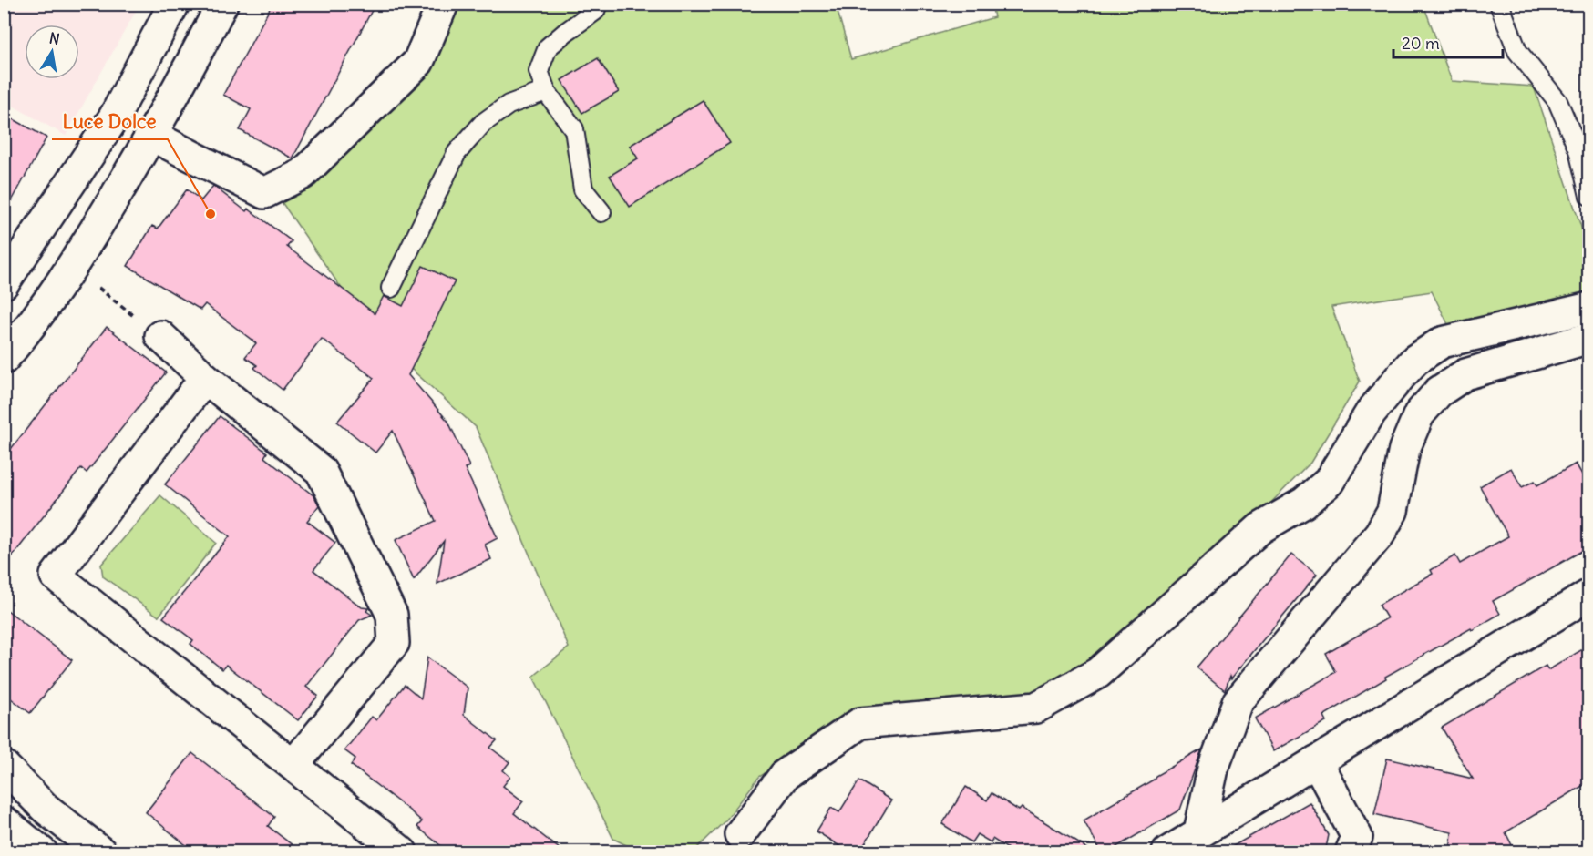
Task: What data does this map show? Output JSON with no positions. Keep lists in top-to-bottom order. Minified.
{"places":["Luce Dolce"],"scale_bar":"20 m","north":"top"}
